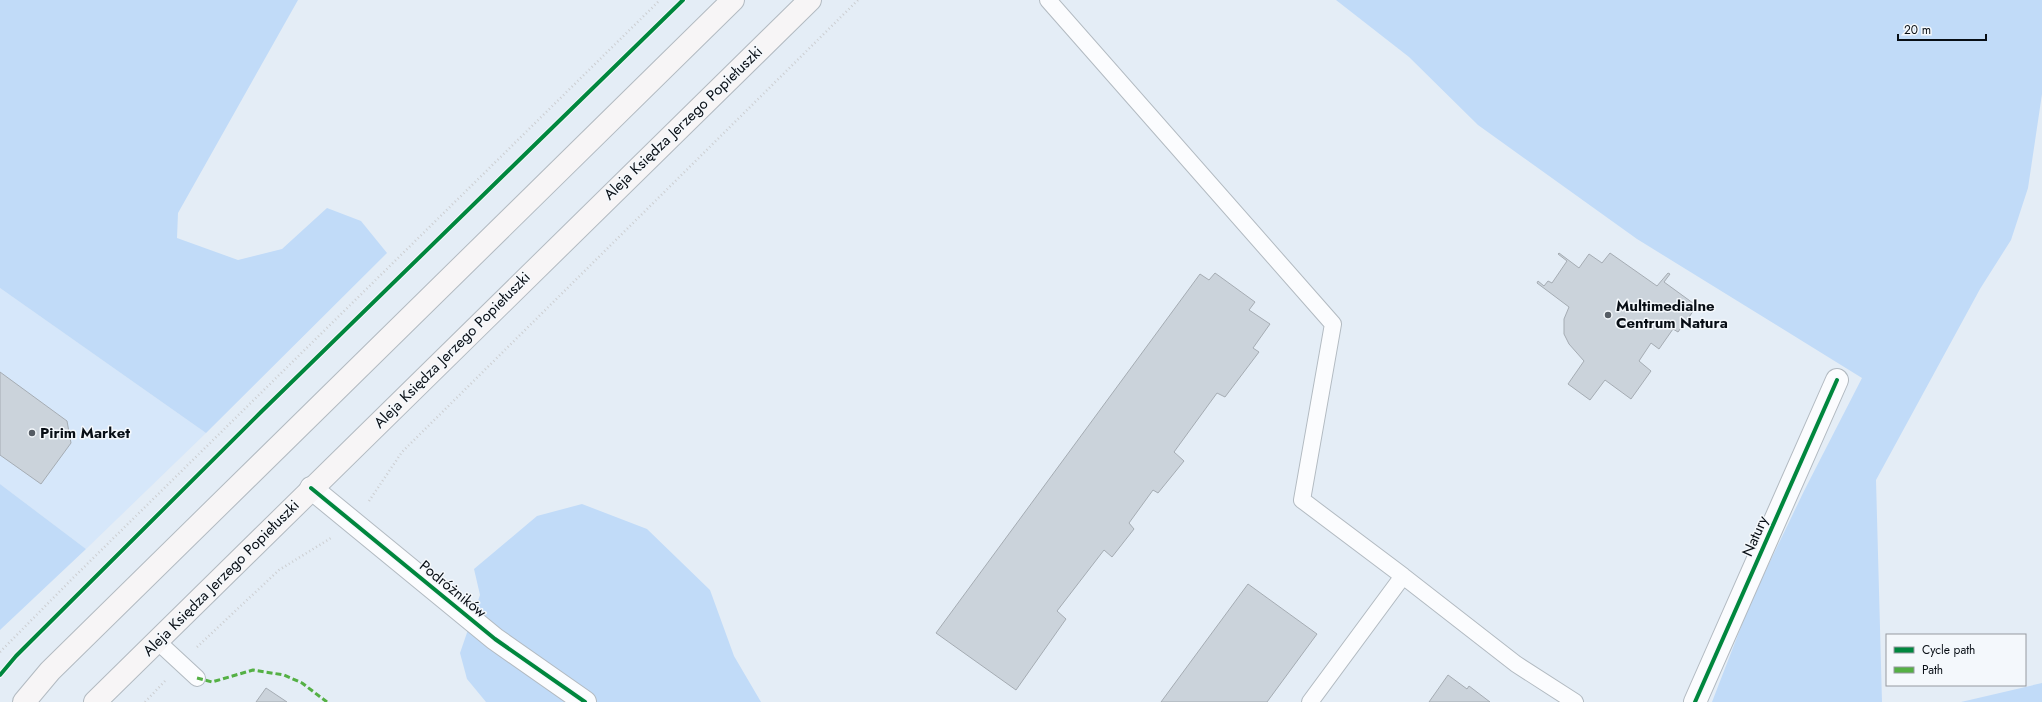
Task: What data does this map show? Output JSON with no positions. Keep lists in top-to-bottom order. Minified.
{"streets":{"main road":["Aleja Księdza Jerzego Popiełuszki"],"street":["Natury","Podróżników"]},"crossings":[["Aleja Księdza Jerzego Popiełuszki","Podróżników"]],"places":["Multimedialne Centrum Natura","Pirim Market"],"legend":["Cycle path","Path"],"scale_bar":"20 m"}
